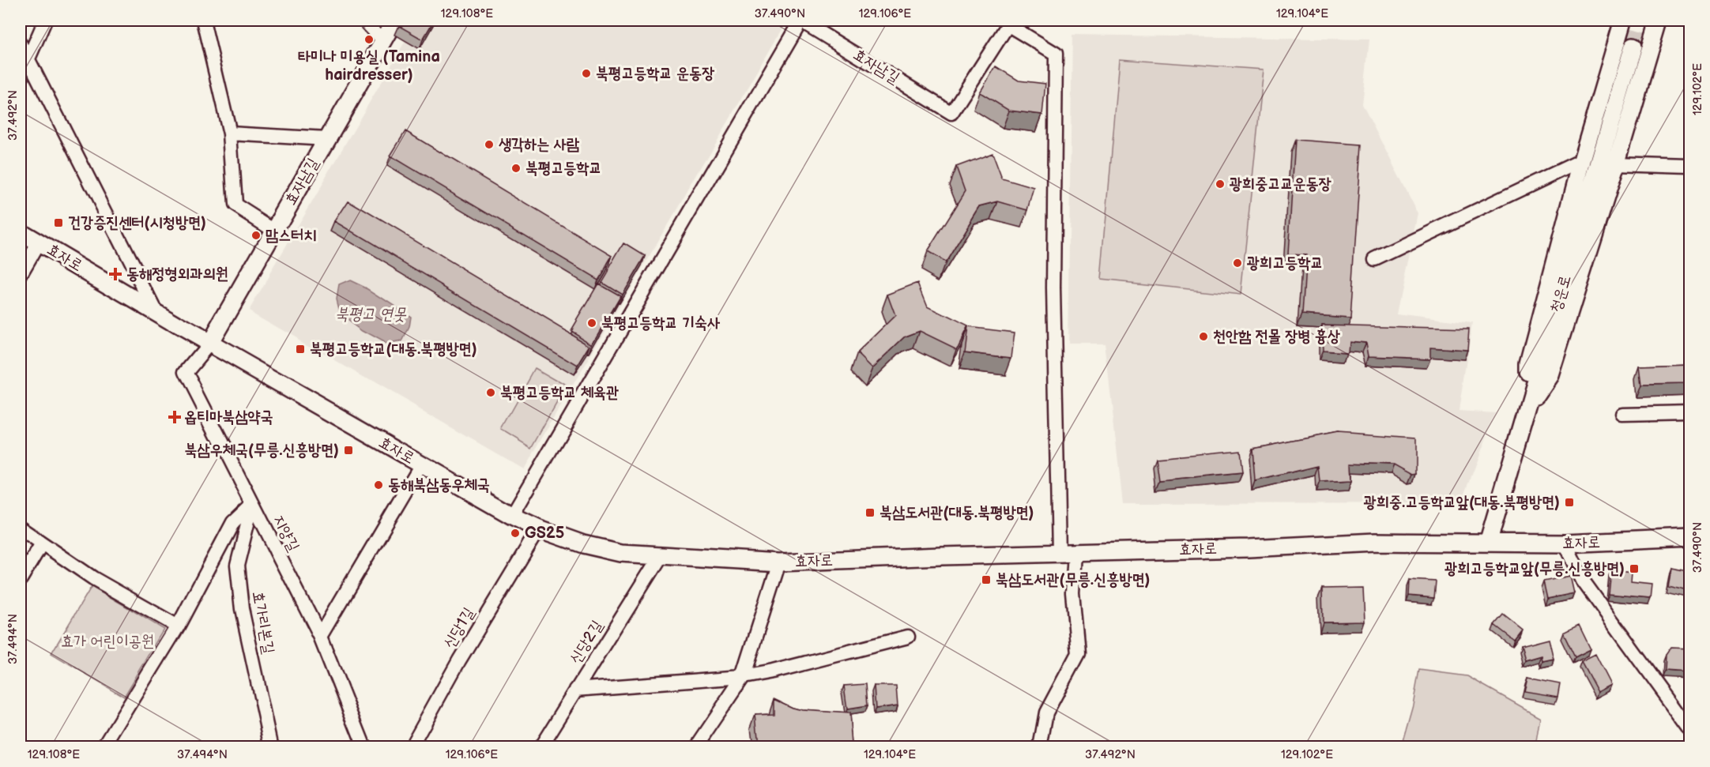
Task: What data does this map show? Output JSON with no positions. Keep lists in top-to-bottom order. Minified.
{"streets":{"street":["효자남길","효자로","청운로","지양길","효가리본길","신당1길","신당2길"]},"crossings":[["효자남길","효자로"],["효자남길","지양길"],["효자로","청운로"],["효자로","지양길"],["효자로","신당1길"],["효자로","신당2길"],["지양길","효가리본길"]],"water":["북평고 연못"],"parks":["효가 어린이공원"],"places":{"other":["타미나 미용실 (Tamina hairdresser)","북평고등학교 운동장","생각하는 사람","북평고등학교","광희중고교운동장","맘스터치","광희고등학교","북평고등학교 기숙사","천안함 전몰 장병 흉상","북평고등학교 체육관","동해북삼동우체국","GS25"],"transit":["건강증진센터(시청방면)","북평고등학교(대동.북평방면)","북삼우체국(무릉.신흥방면)","광희중.고등학교앞(대동.북평방면)","북삼도서관(대동.북평방면)","광희고등학교앞(무릉.신흥방면)","북삼도서관(무릉.신흥방면)"],"health":["동해정형외과의원","옵티마북삼약국"]},"coordinates":["129.108°E","37.490°N","129.106°E","129.104°E","129.102°E","37.492°N","37.494°N"]}
